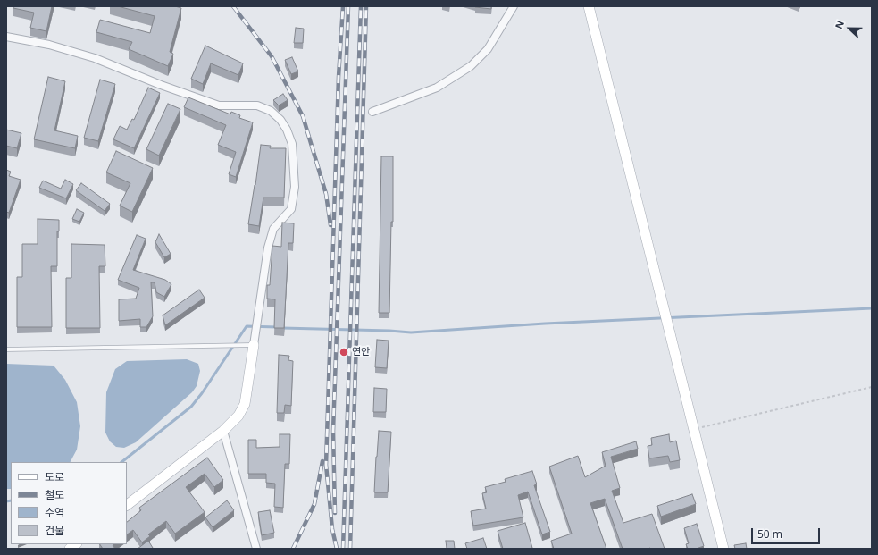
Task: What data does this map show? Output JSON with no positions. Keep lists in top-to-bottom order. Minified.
{"places":["연안"],"legend":["도로","철도","수역","건물"],"scale_bar":"50 m","north":"left"}
